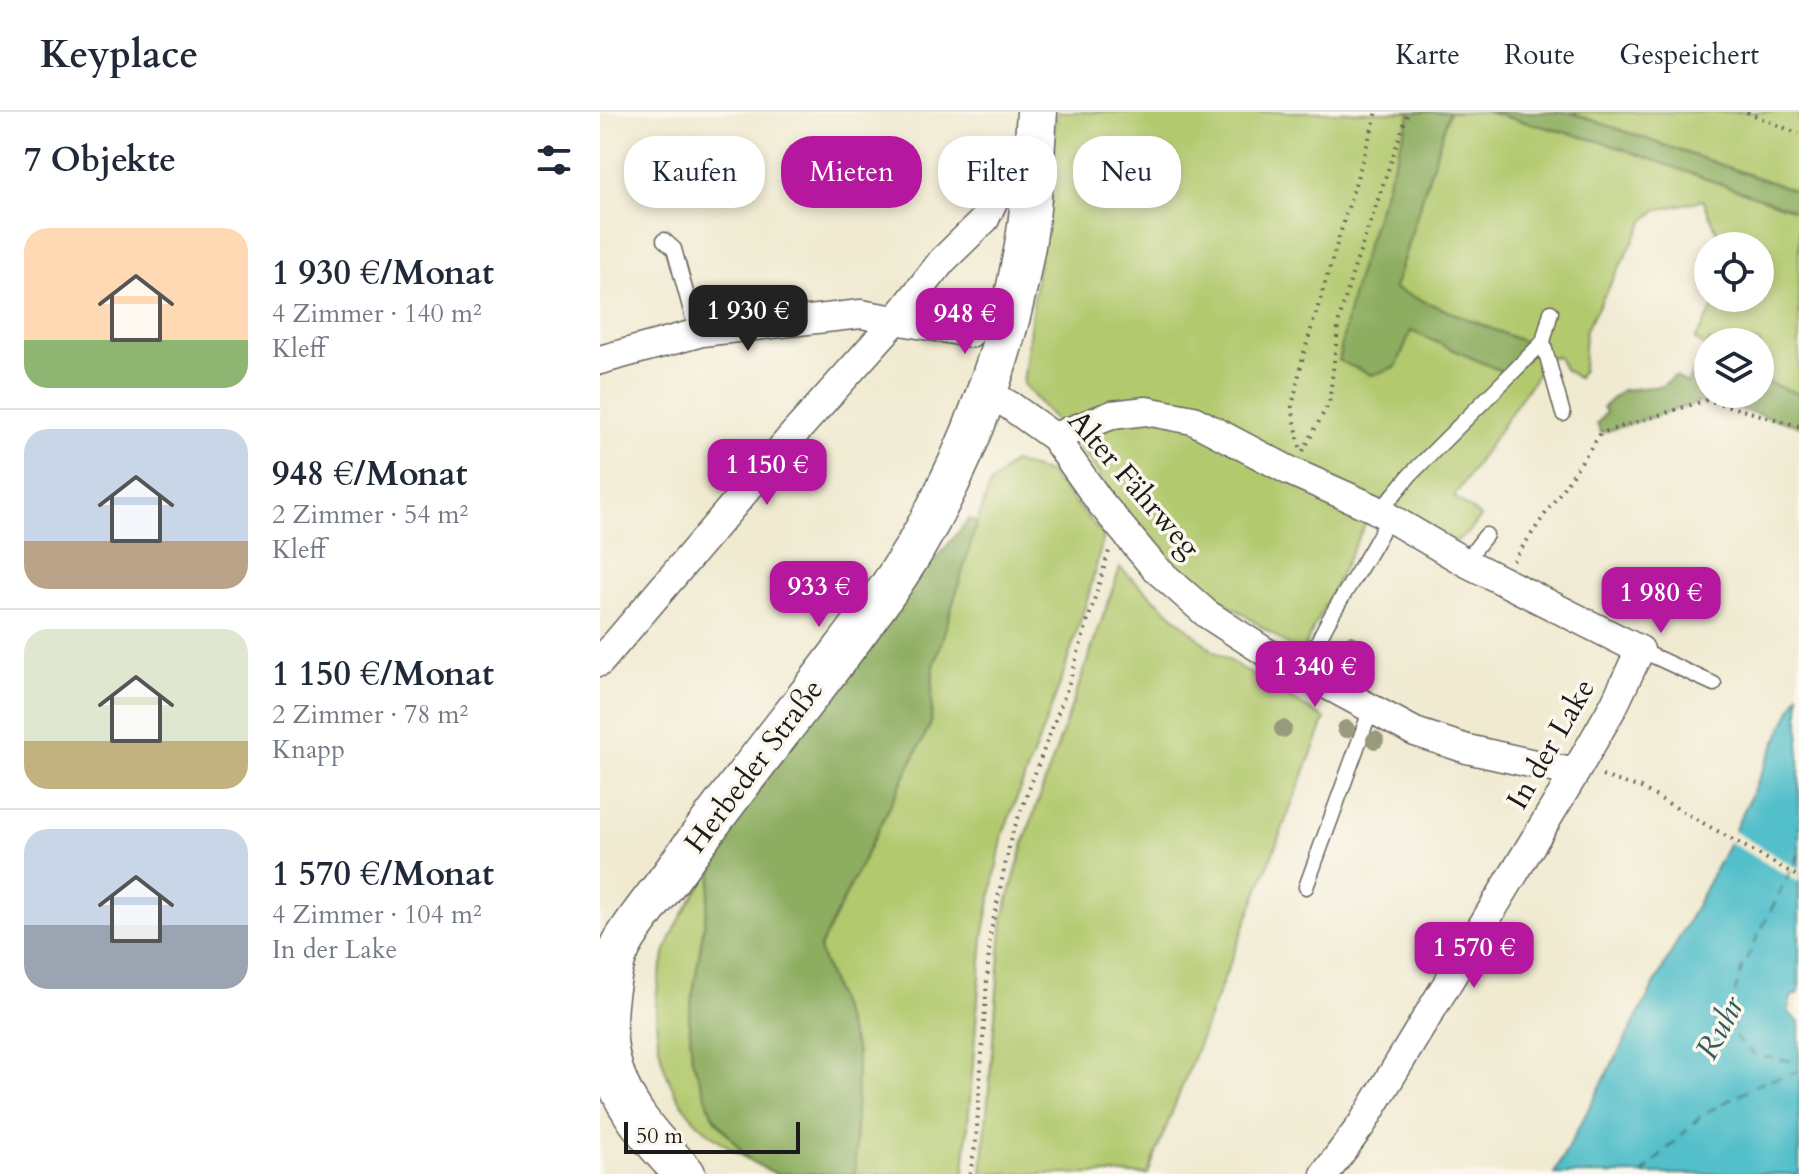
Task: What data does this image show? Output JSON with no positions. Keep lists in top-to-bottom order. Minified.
{"streets":{"main road":["Herbeder Straße"],"street":["Alter Fährweg","In der Lake"]},"crossings":[["Alter Fährweg","In der Lake"],["Alter Fährweg","Herbeder Straße"]],"water":["Ruhr"],"scale_bar":"50 m","page":{"header":"Keyplace","nav":["Karte","Route","Gespeichert"],"heading":"7 Objekte","chip":["Kaufen","Mieten","Filter","Neu"],"list":[{"name":"1 930 €/Monat","note":"4 Zimmer · 140 m² · Kleff"},{"name":"948 €/Monat","note":"2 Zimmer · 54 m² · Kleff"},{"name":"1 150 €/Monat","note":"2 Zimmer · 78 m² · Knapp"},{"name":"1 570 €/Monat","note":"4 Zimmer · 104 m² · In der Lake"}],"price":["1 930 €","948 €","1 150 €","933 €","1 980 €","1 340 €","1 570 €"],"scale":"50 m"}}
